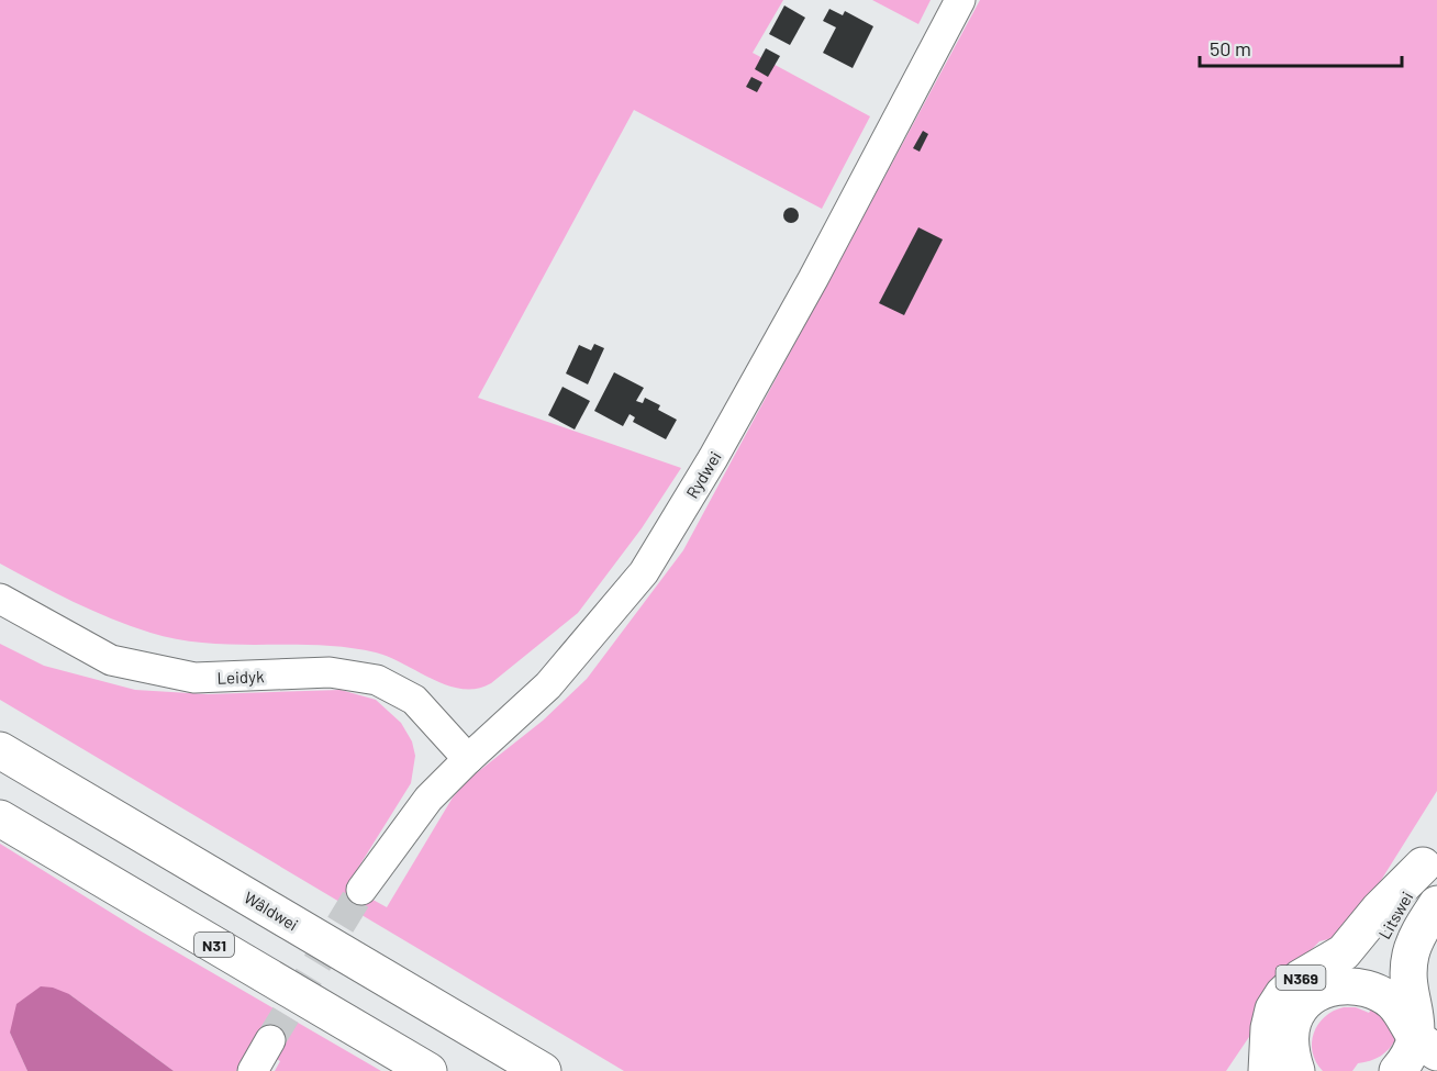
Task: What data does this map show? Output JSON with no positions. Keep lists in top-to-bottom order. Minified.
{"streets":{"main road":["Wâldwei","Litswei","N31","N369"],"street":["Rydwei","Leidyk"]},"crossings":[["Rydwei","Leidyk"],["Litswei","N369"]],"scale_bar":"50 m"}
